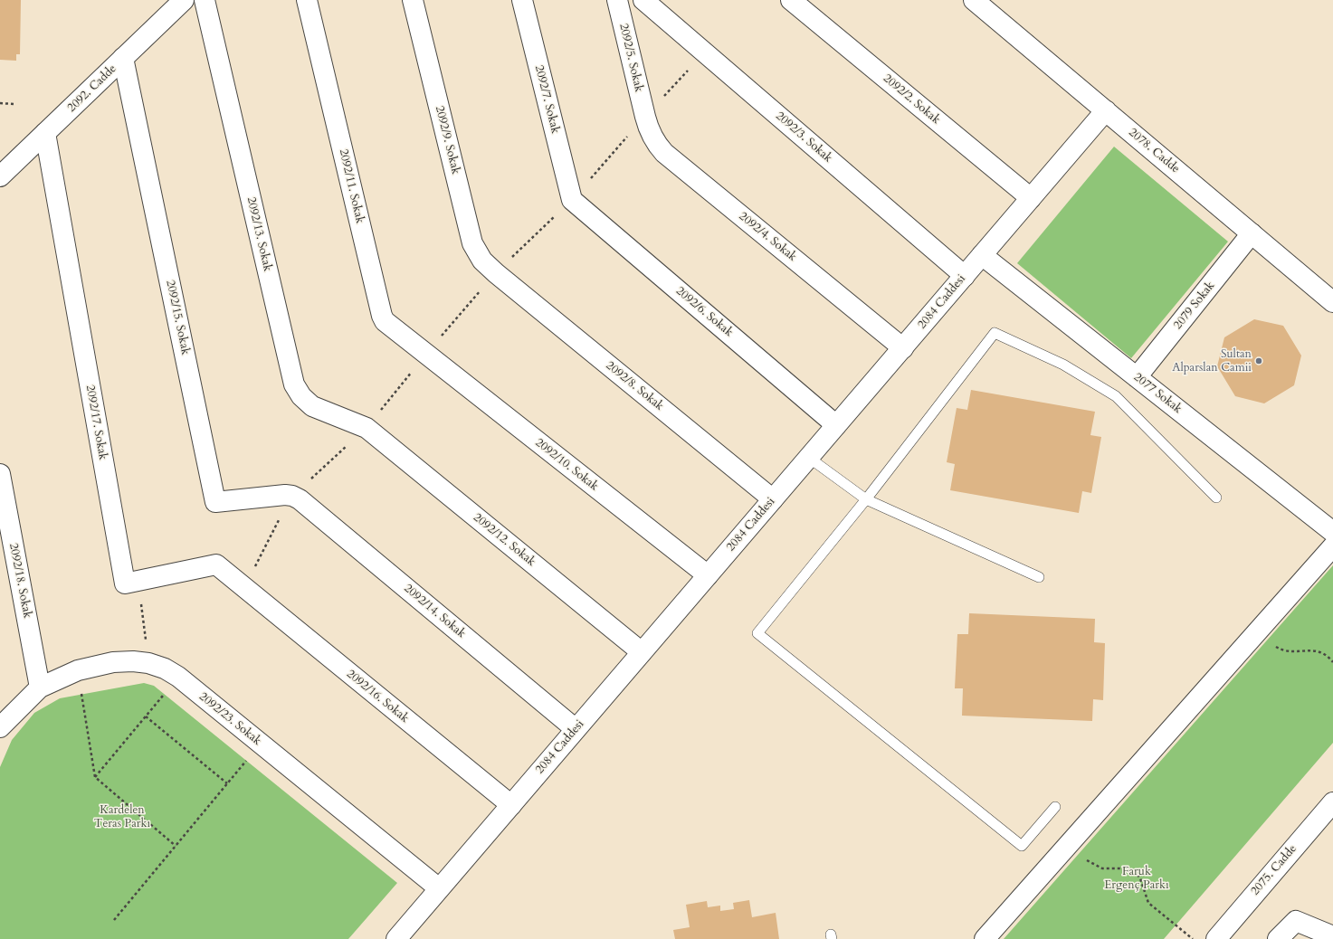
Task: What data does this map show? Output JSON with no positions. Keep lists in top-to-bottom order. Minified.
{"streets":{"street":["2092/5. Sokak","2092. Cadde","2092/7. Sokak","2092/2. Sokak","2092/3. Sokak","2092/9. Sokak","2078. Cadde","2092/11. Sokak","2092/13. Sokak","2092/4. Sokak","2084 Caddesi","2079 Sokak","2092/6. Sokak","2092/15. Sokak","2092/8. Sokak","2077 Sokak","2092/17. Sokak","2092/10. Sokak","2092/12. Sokak","2092/18. Sokak","2092/14. Sokak","2092/16. Sokak","2092/23. Sokak","2075. Cadde"]},"crossings":[["2092/5. Sokak","2092/4. Sokak"],["2092. Cadde","2092/15. Sokak"],["2092. Cadde","2092/17. Sokak"],["2092/7. Sokak","2092/6. Sokak"],["2092/2. Sokak","2084 Caddesi"],["2092/3. Sokak","2084 Caddesi"],["2092/9. Sokak","2092/8. Sokak"],["2078. Cadde","2084 Caddesi"],["2078. Cadde","2079 Sokak"],["2092/11. Sokak","2092/10. Sokak"],["2092/13. Sokak","2092/12. Sokak"],["2092/4. Sokak","2084 Caddesi"],["2084 Caddesi","2092/6. Sokak"],["2084 Caddesi","2092/8. Sokak"],["2084 Caddesi","2077 Sokak"],["2084 Caddesi","2092/10. Sokak"],["2084 Caddesi","2092/12. Sokak"],["2084 Caddesi","2092/14. Sokak"],["2084 Caddesi","2092/16. Sokak"],["2084 Caddesi","2092/23. Sokak"],["2079 Sokak","2077 Sokak"],["2092/15. Sokak","2092/14. Sokak"],["2092/17. Sokak","2092/16. Sokak"],["2092/18. Sokak","2092/23. Sokak"]],"parks":["Kardelen Teras Parkı","Faruk Ergenç Parkı"],"places":["Sultan Alparslan Camii"]}
